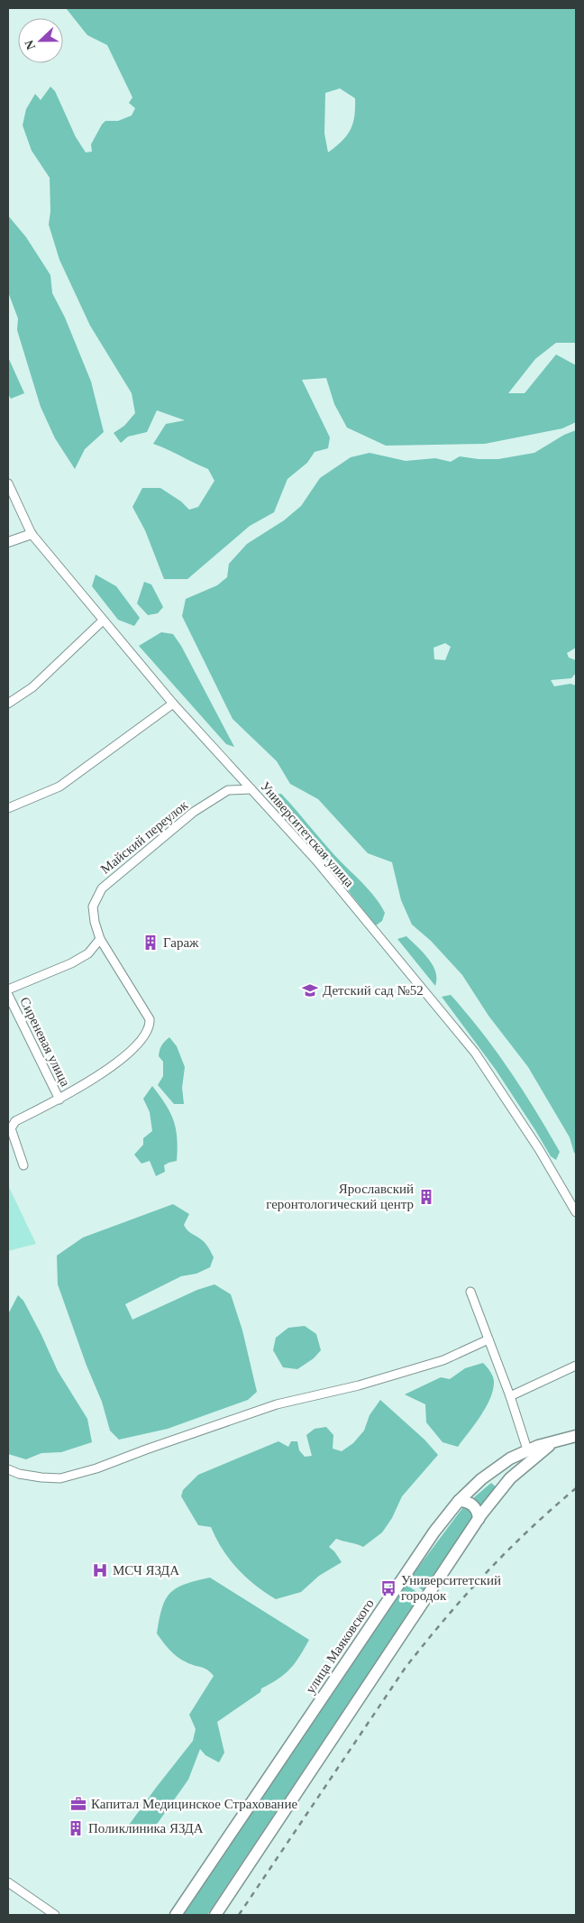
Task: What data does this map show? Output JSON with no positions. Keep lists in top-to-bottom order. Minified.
{"streets":{"main road":["улица Маяковского"],"street":["Университетская улица","Майский переулок","Сиреневая улица"]},"crossings":[["Университетская улица","Майский переулок"],["Майский переулок","Сиреневая улица"]],"places":{"building":["Гараж","Ярославский геронтологический центр","Поликлиника ЯЗДА"],"school or university":["Детский сад №52"],"hospital":["МСЧ ЯЗДА"],"bus stop":["Университетский городок"],"office":["Капитал Медицинское Страхование"]},"north":"left"}
